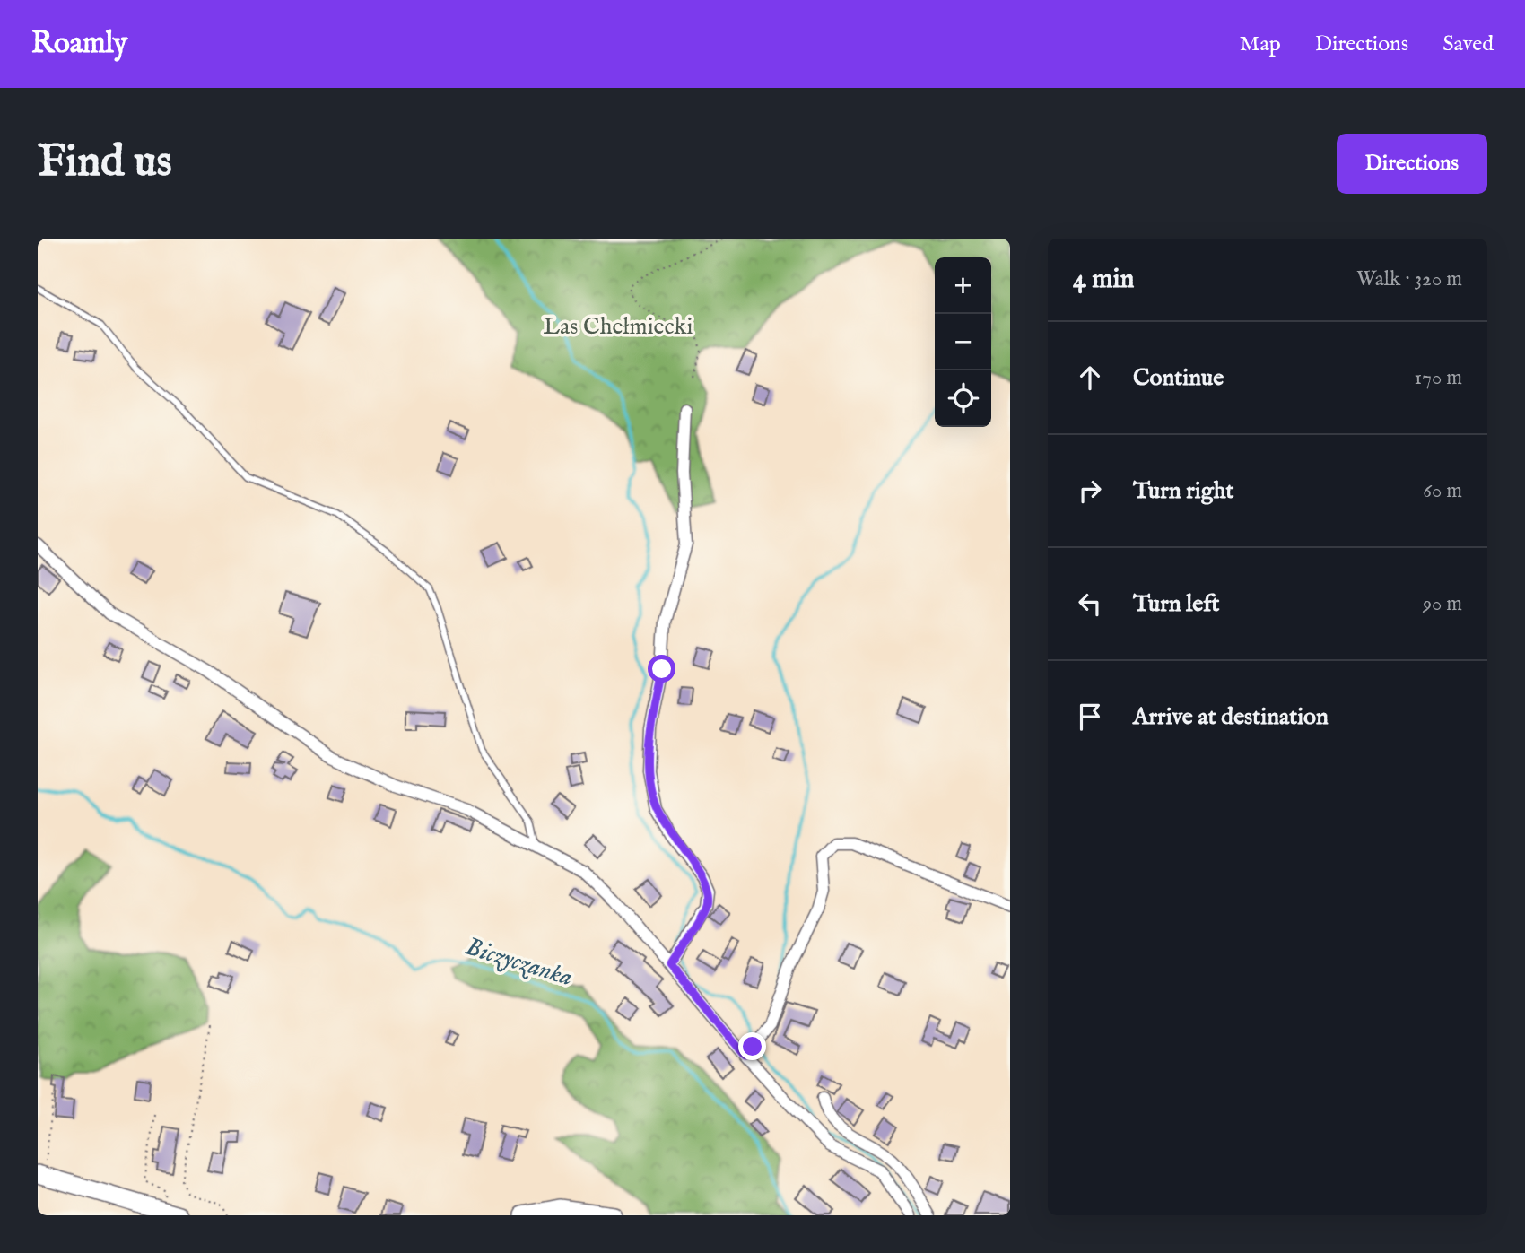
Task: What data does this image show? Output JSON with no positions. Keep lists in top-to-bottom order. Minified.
{"water":["Biczyczanka"],"parks":["Las Chełmiecki"],"page":{"header":"Roamly","nav":["Map","Directions","Saved"],"buttons":"Directions","title":"Find us","heading":["4 min","Walk · 320 m"],"map_buttons":["+","−"],"list":[["Continue","170 m"],["Turn right","60 m"],["Turn left","90 m"],"Arrive at destination"]}}
